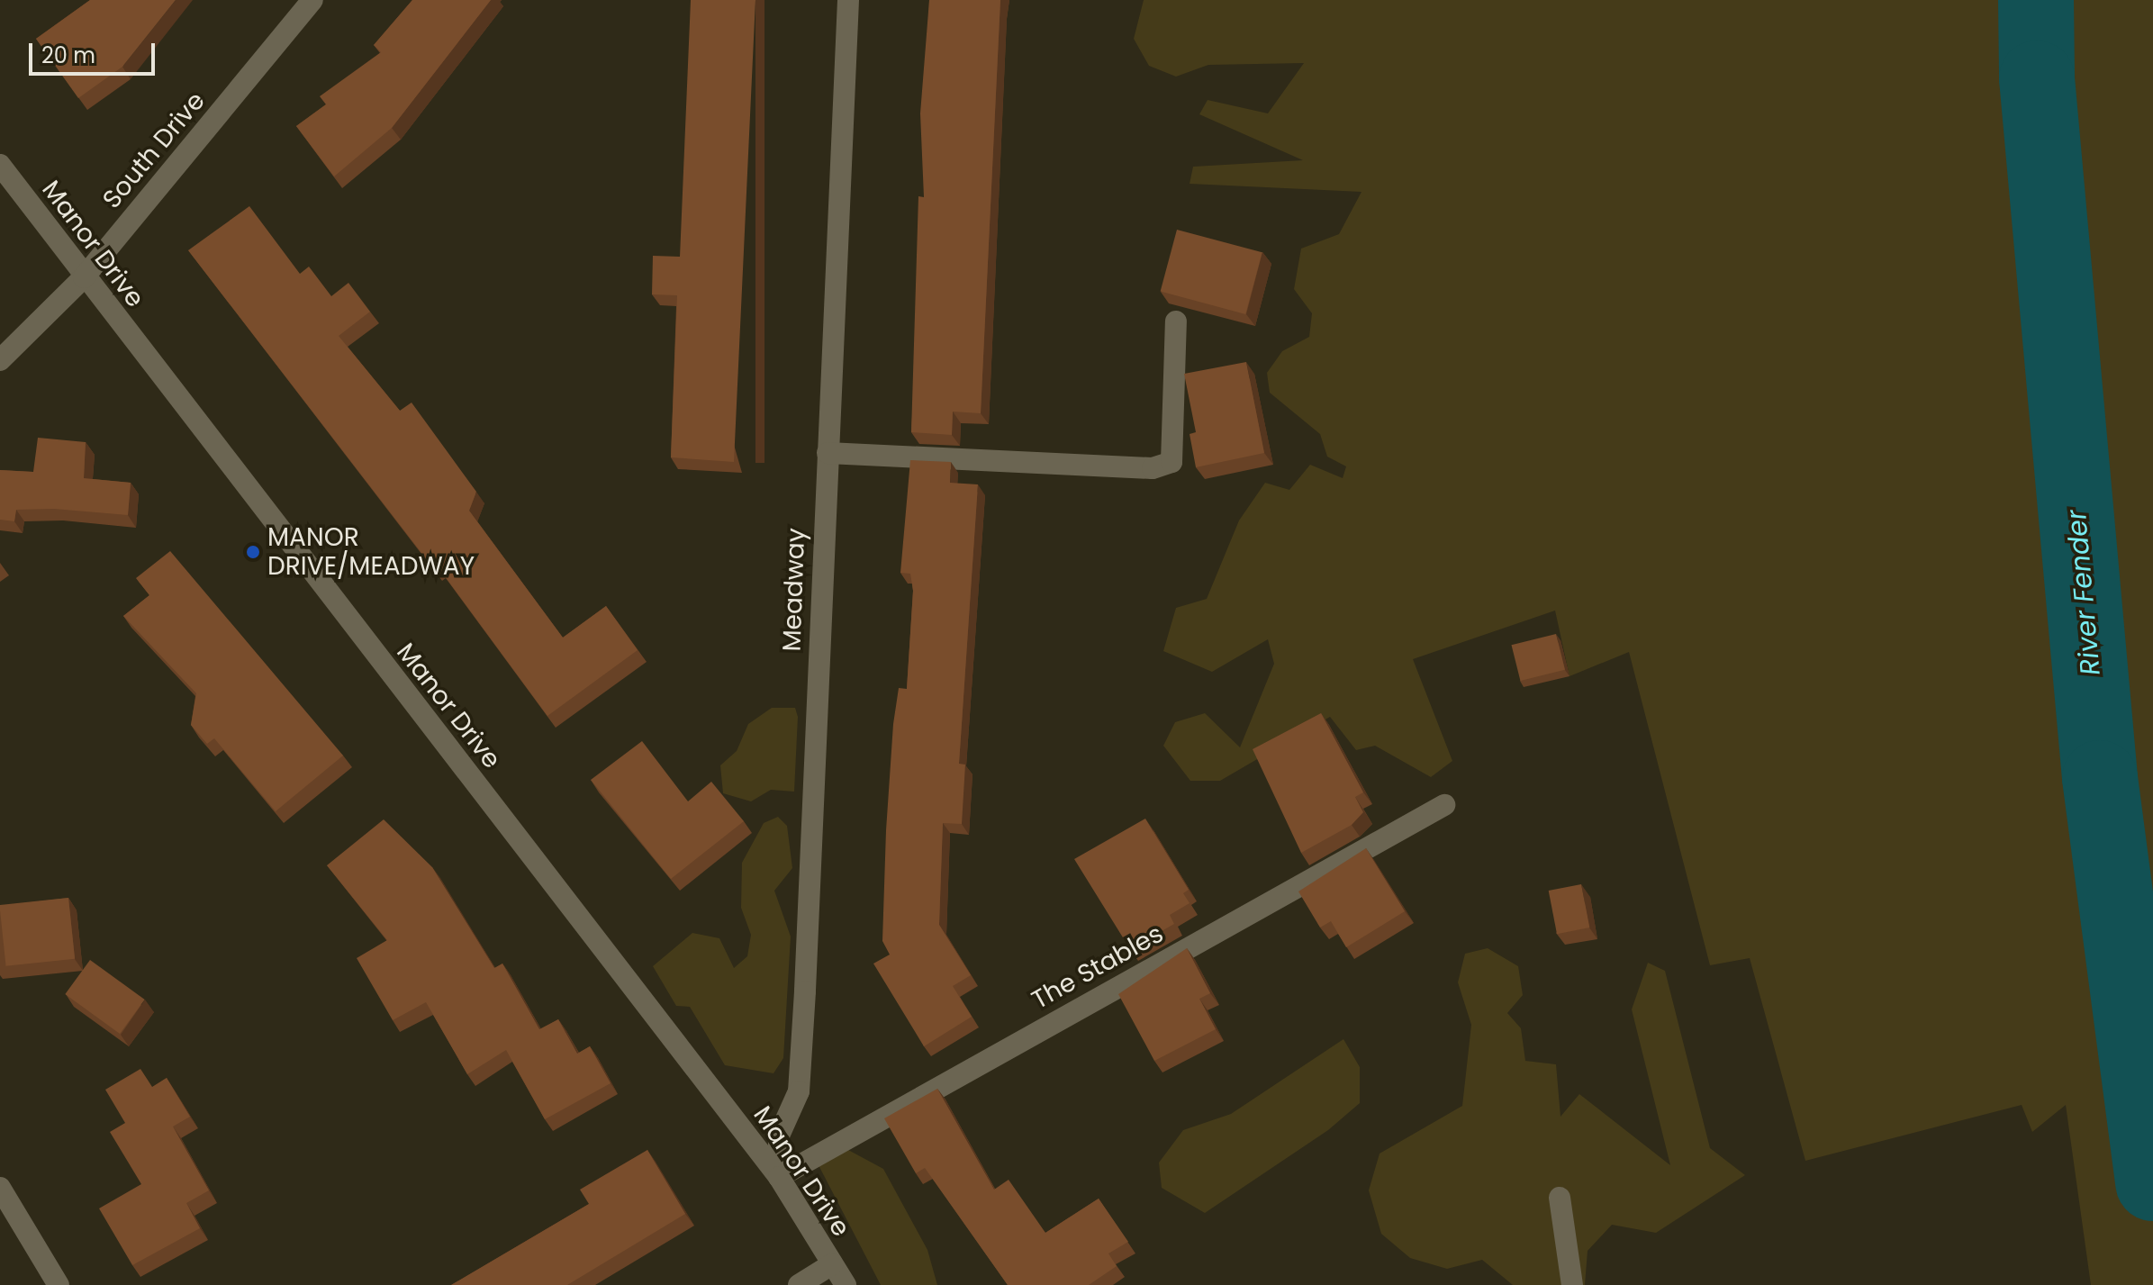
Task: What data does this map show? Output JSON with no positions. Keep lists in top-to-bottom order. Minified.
{"streets":{"street":["South Drive","Manor Drive","Meadway","The Stables"]},"crossings":[["South Drive","Manor Drive"],["Manor Drive","Meadway"],["Manor Drive","The Stables"],["Meadway","The Stables"]],"water":["River Fender"],"places":["MANOR DRIVE/MEADWAY"],"scale_bar":"20 m"}
